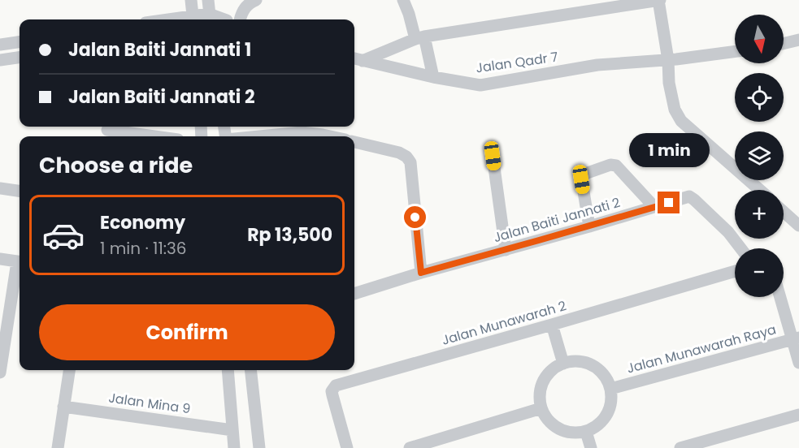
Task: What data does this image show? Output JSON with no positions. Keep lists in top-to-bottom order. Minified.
{"streets":{"street":["Jalan Qadr 7","Jalan Baiti Jannati 2","Jalan Munawarah 2","Jalan Munawarah Raya","Jalan Mina 9"]},"north":"bottom","page":{"map_buttons":["+","−"],"banner":["Jalan Baiti Jannati 1","Jalan Baiti Jannati 2"],"bubble":"1 min","heading":"Choose a ride","list":[{"name":"Economy","note":"1 min · 11:36","value":"Rp 13,500"}],"buttons":"Confirm"}}
